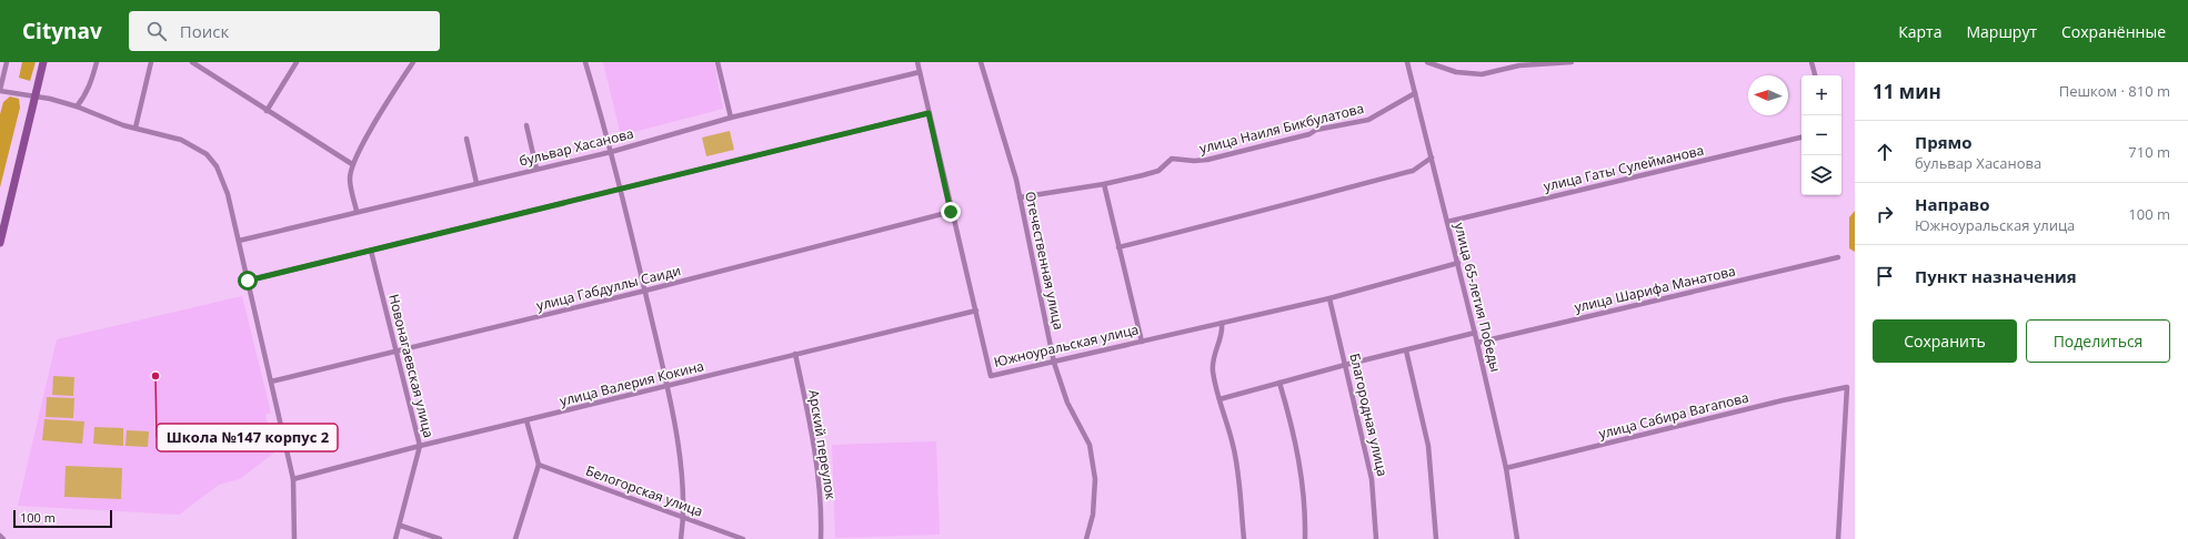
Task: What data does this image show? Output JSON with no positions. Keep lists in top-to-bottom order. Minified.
{"streets":{"street":["улица Наиля Бикбулатова","бульвар Хасанова","улица Гаты Сулейманова","Отечественная улица","улица Габдуллы Саиди","улица Шарифа Манатова","улица 65-летия Победы","Южноуральская улица","Новонагаевская улица","улица Валерия Кокина","Благородная улица","улица Сабира Вагапова","Арский переулок","Белогорская улица"]},"crossings":[["улица Наиля Бикбулатова","Отечественная улица"],["улица Наиля Бикбулатова","улица 65-летия Победы"],["бульвар Хасанова","Южноуральская улица"],["улица Гаты Сулейманова","улица 65-летия Победы"],["Отечественная улица","Южноуральская улица"],["улица Габдуллы Саиди","Южноуральская улица"],["улица Габдуллы Саиди","Новонагаевская улица"],["улица Шарифа Манатова","улица 65-летия Победы"],["улица 65-летия Победы","Южноуральская улица"],["улица 65-летия Победы","улица Сабира Вагапова"],["Южноуральская улица","улица Валерия Кокина"],["Южноуральская улица","Благородная улица"],["Новонагаевская улица","улица Валерия Кокина"],["улица Валерия Кокина","Арский переулок"]],"places":["Школа №147 корпус 2"],"scale_bar":"100 m","north":"left","page":{"header":"Citynav","search":"Поиск","nav":["Карта","Маршрут","Сохранённые"],"heading":["11 мин","Пешком · 810 m"],"map_buttons":["+","−"],"list":[["Прямо","бульвар Хасанова","710 m"],["Направо","Южноуральская улица","100 m"],"Пункт назначения"],"buttons":["Сохранить","Поделиться"],"scale":"100 m"}}
